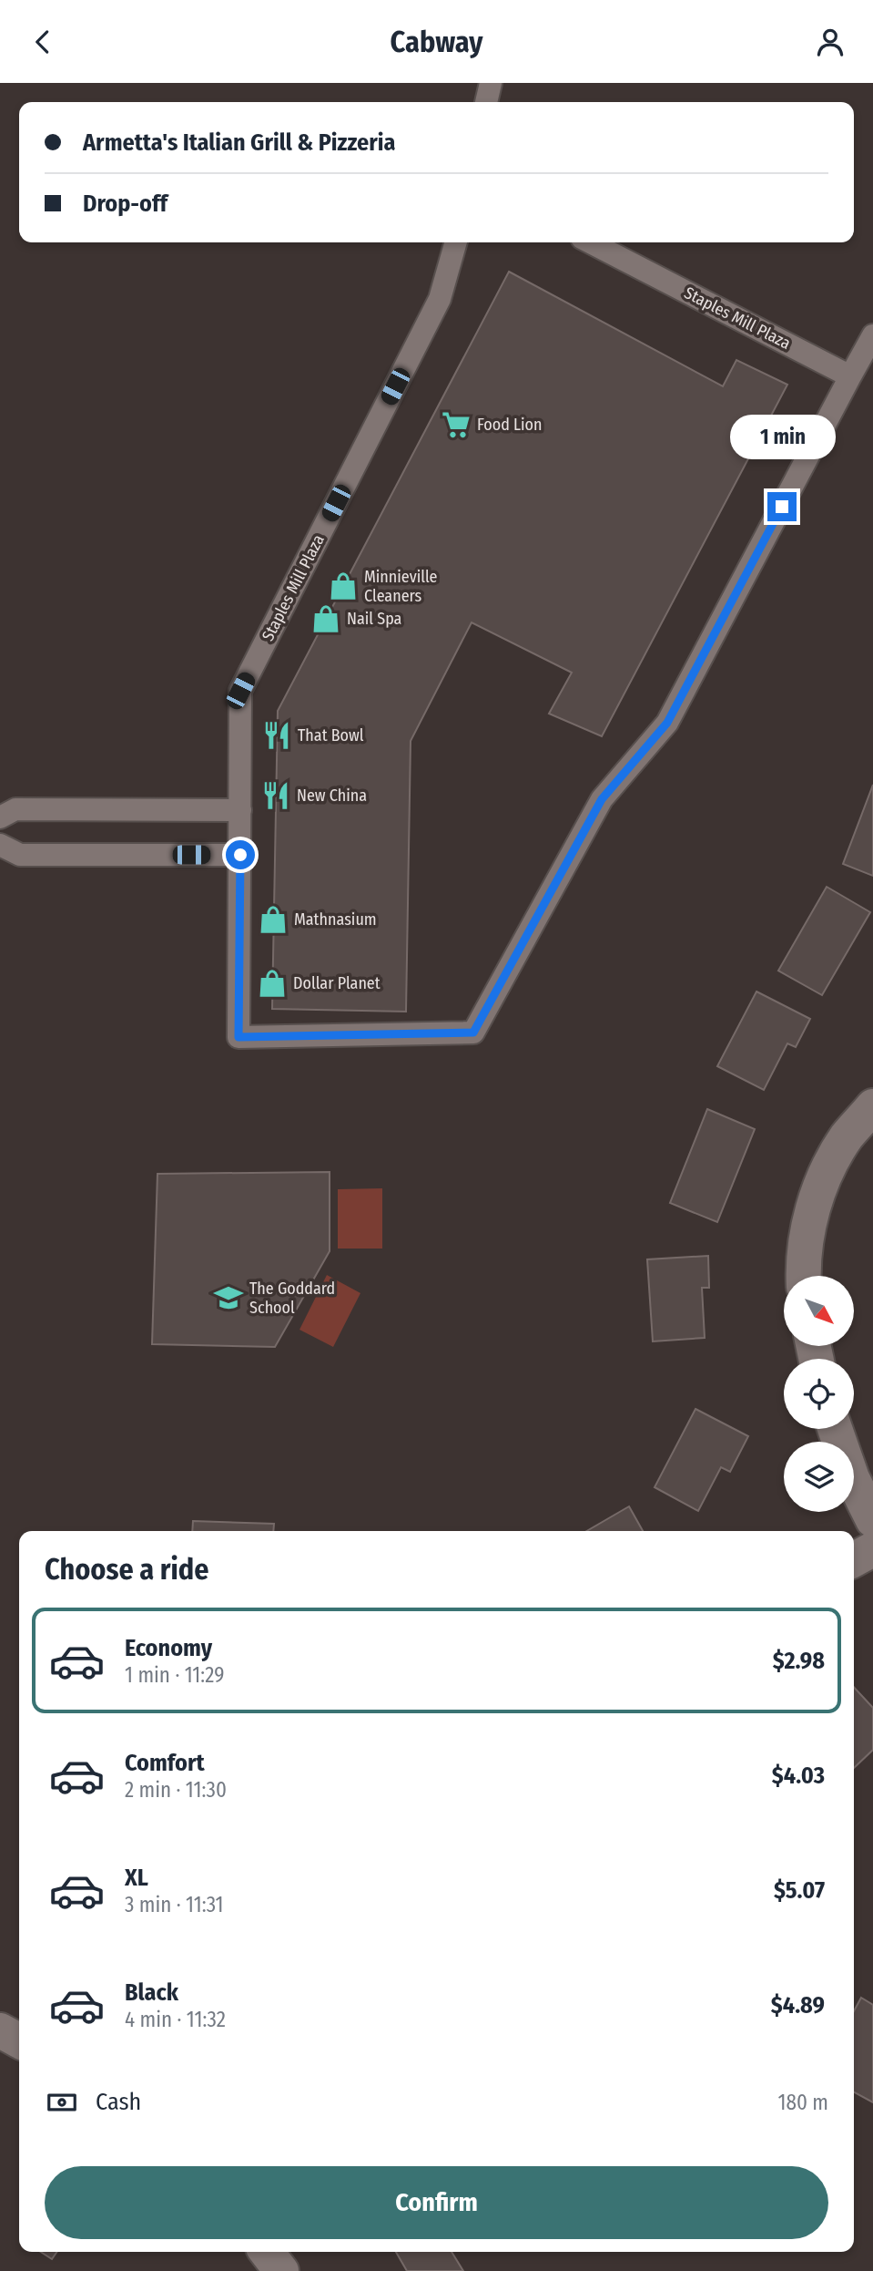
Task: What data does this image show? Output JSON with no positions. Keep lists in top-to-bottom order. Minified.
{"streets":{"lane":["Staples Mill Plaza"]},"places":{"supermarket":["Food Lion"],"shop":["Minnieville Cleaners","Nail Spa","Mathnasium","Dollar Planet"],"restaurant":["That Bowl","New China"],"school or university":["The Goddard School"]},"north":"bottom right","page":{"header":"Cabway","banner":["Armetta's Italian Grill & Pizzeria","Drop-off"],"bubble":"1 min","heading":"Choose a ride","list":[{"name":"Economy","note":"1 min · 11:29","value":"$2.98"},{"name":"Comfort","note":"2 min · 11:30","value":"$4.03"},{"name":"XL","note":"3 min · 11:31","value":"$5.07"},{"name":"Black","note":"4 min · 11:32","value":"$4.89"}],"pay":["Cash","180 m"],"buttons":"Confirm"}}
